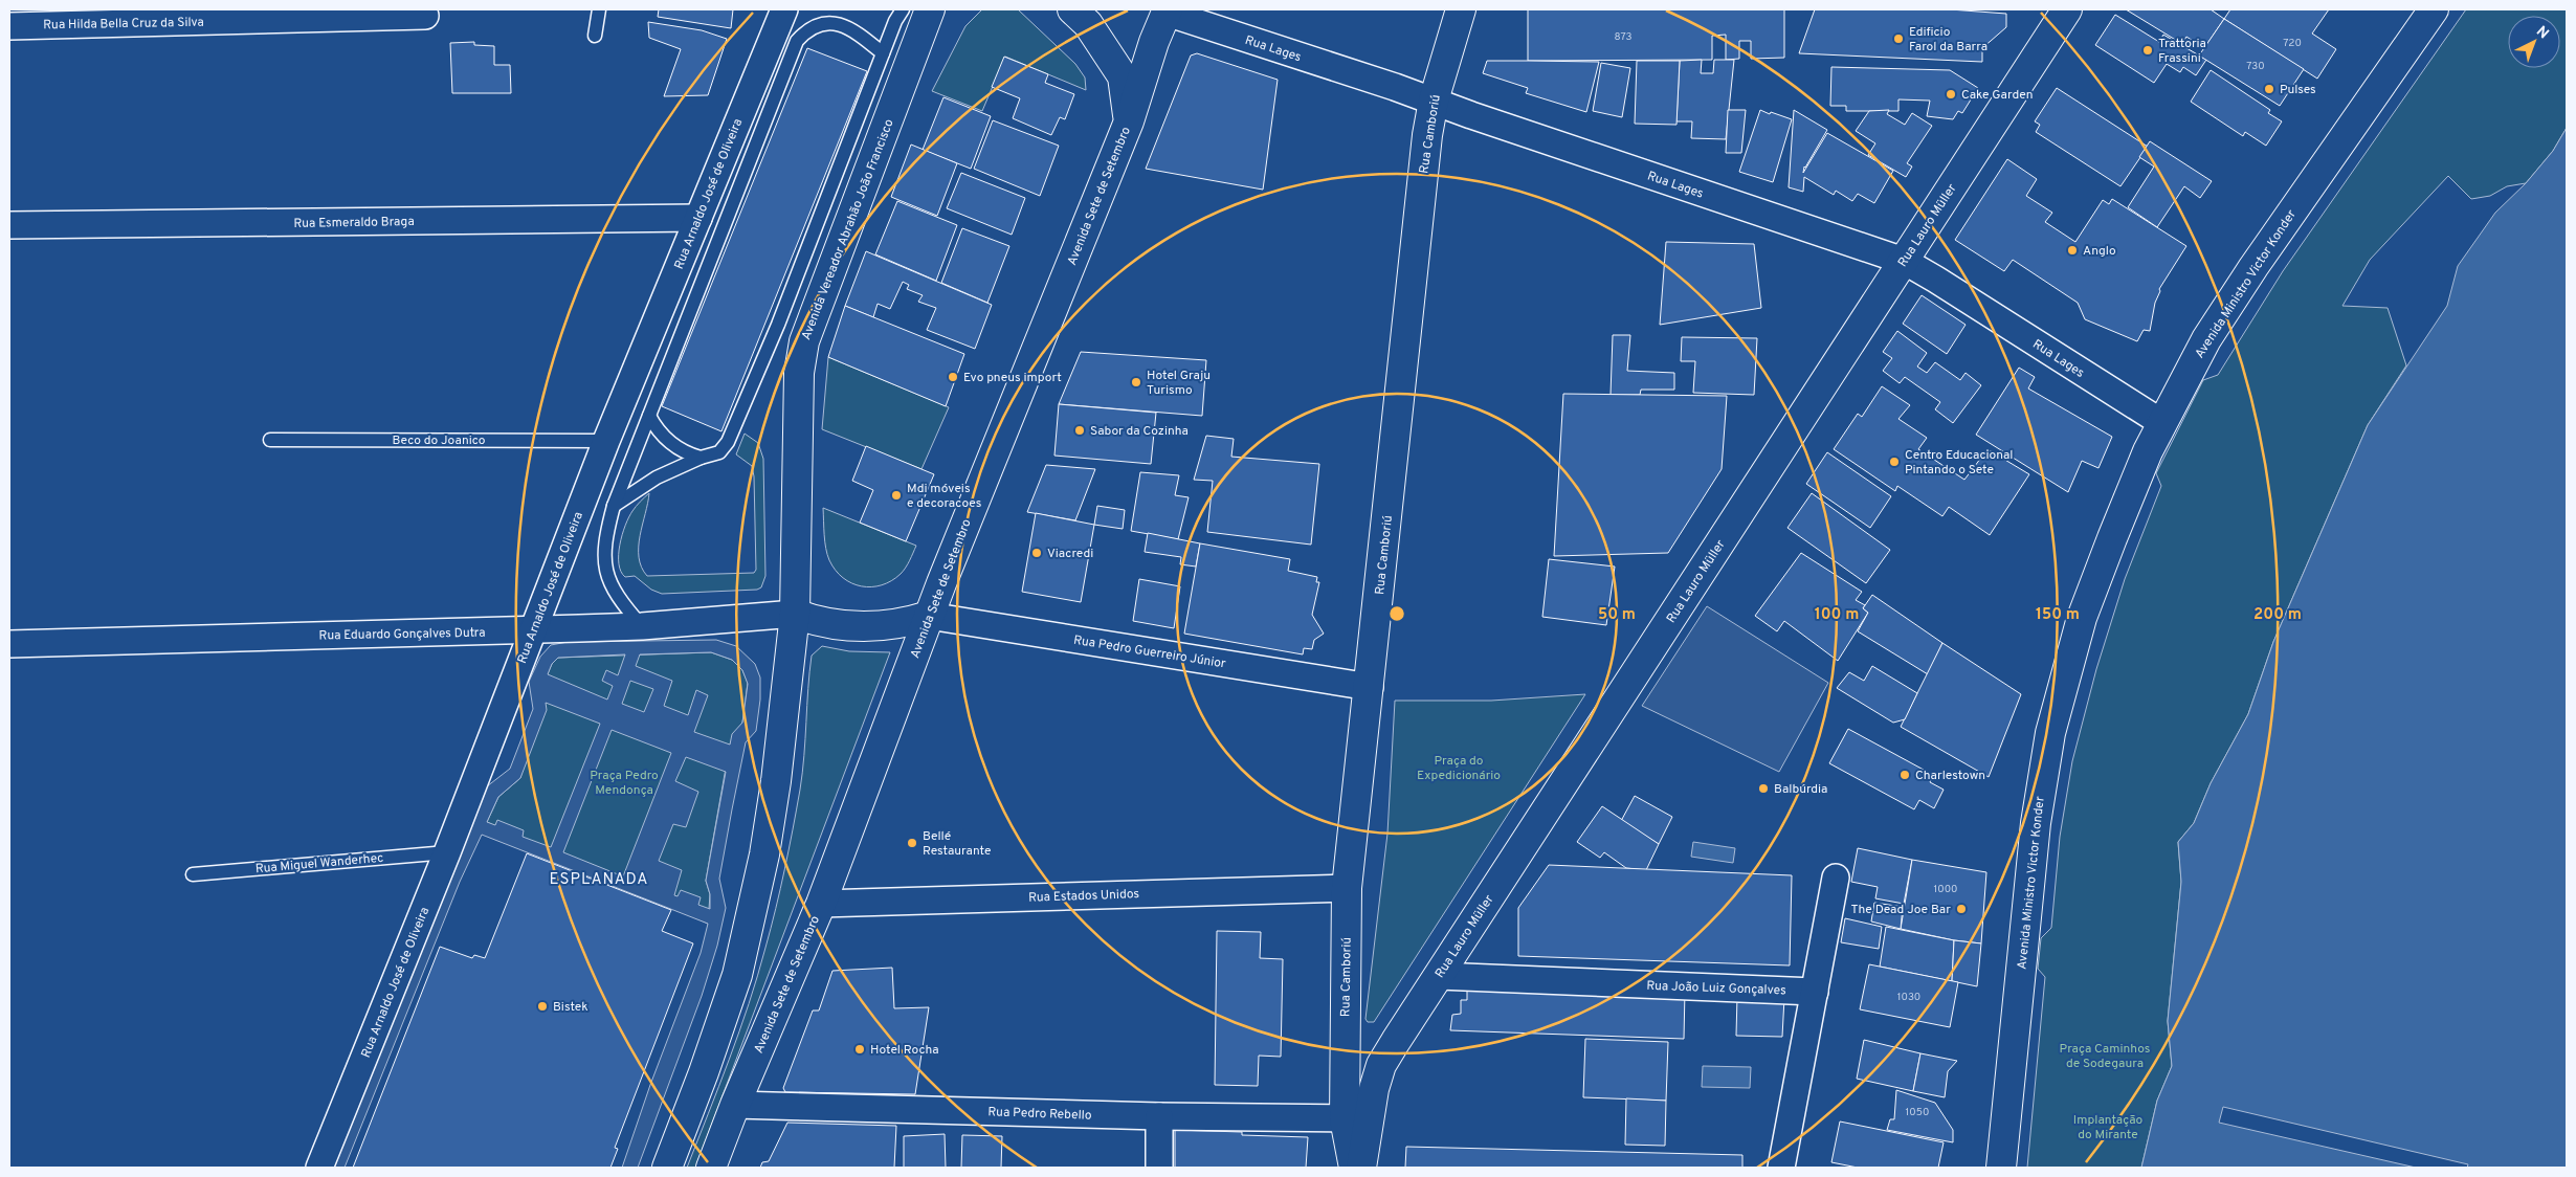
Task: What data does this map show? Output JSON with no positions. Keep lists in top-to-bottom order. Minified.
{"streets":{"main road":["Rua Camboriú","Avenida Sete de Setembro","Rua Lauro Müller","Avenida Vereador Abrahão João Francisco","Avenida Ministro Victor Konder"],"street":["Rua Hilda Bella Cruz da Silva","Rua Lages","Rua Arnaldo José de Oliveira","Rua Esmeraldo Braga","Rua Eduardo Gonçalves Dutra","Rua Pedro Guerreiro Júnior","Rua Estados Unidos","Rua João Luiz Gonçalves","Rua Pedro Rebello"],"lane":["Beco do Joanico","Rua Miguel Wanderhec"]},"crossings":[["Rua Lages","Rua Camboriú"],["Rua Lages","Avenida Sete de Setembro"],["Rua Lages","Rua Lauro Müller"],["Rua Lages","Avenida Ministro Victor Konder"],["Rua Camboriú","Rua Pedro Guerreiro Júnior"],["Rua Camboriú","Rua Estados Unidos"],["Rua Camboriú","Rua Pedro Rebello"],["Rua Arnaldo José de Oliveira","Rua Esmeraldo Braga"],["Rua Arnaldo José de Oliveira","Beco do Joanico"],["Rua Arnaldo José de Oliveira","Rua Eduardo Gonçalves Dutra"],["Rua Arnaldo José de Oliveira","Rua Miguel Wanderhec"],["Avenida Sete de Setembro","Rua Pedro Guerreiro Júnior"],["Avenida Sete de Setembro","Rua Estados Unidos"],["Avenida Sete de Setembro","Rua Pedro Rebello"],["Rua Lauro Müller","Rua João Luiz Gonçalves"],["Avenida Vereador Abrahão João Francisco","Rua Eduardo Gonçalves Dutra"]],"districts":["ESPLANADA"],"parks":["Praça do Expedicionário","Praça Pedro Mendonça","Praça Caminhos de Sodegaura","Implantação do Mirante"],"places":["Edificio Farol da Barra","Trattoria Frassini","Pulses","Cake Garden","Anglo","Evo pneus import","Hotel Graju Turismo","Sabor da Cozinha","Centro Educacional Pintando o Sete","Mdi móveis e decoracoes","Viacredi","Charlestown","Balbúrdia","Bellé Restaurante","The Dead Joe Bar","Bistek","Hotel Rocha"],"house_numbers":["873","720","730","1000","1030","1050"],"north":"top right","rings":["50 m","100 m","150 m","200 m"]}
